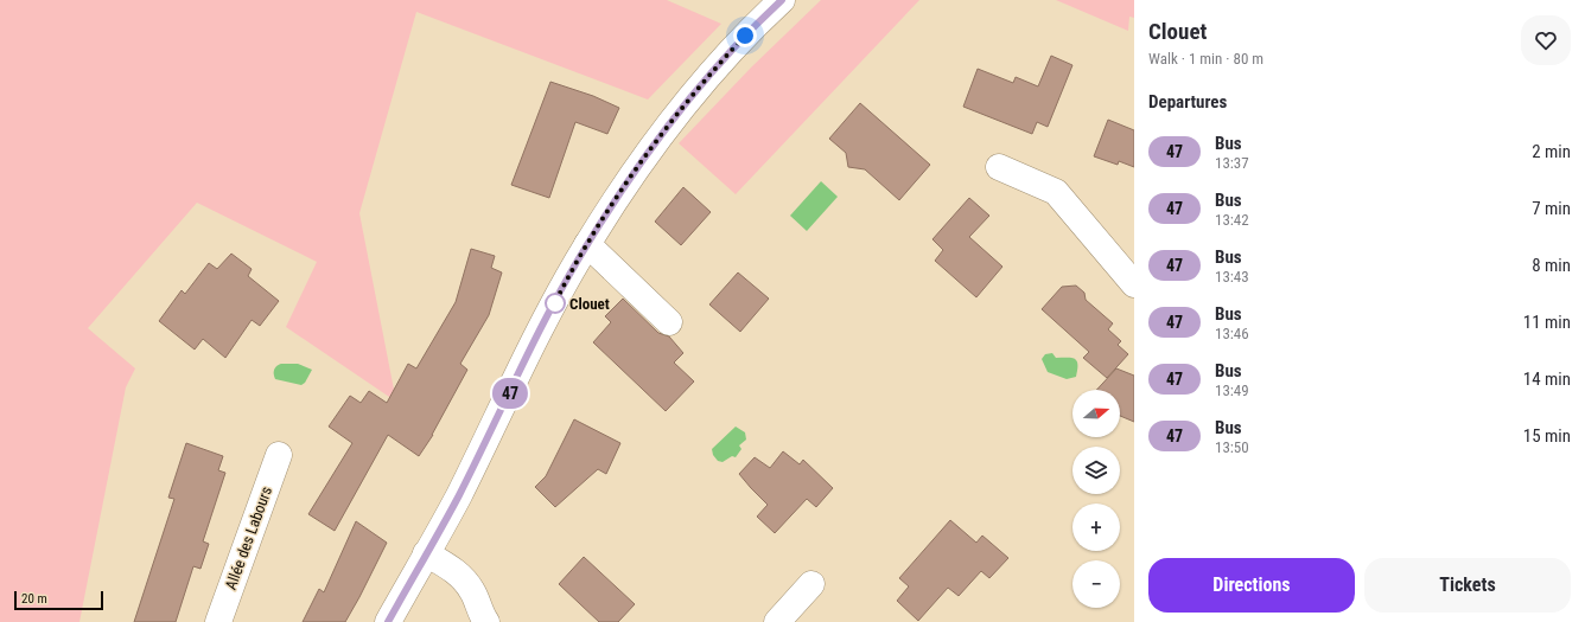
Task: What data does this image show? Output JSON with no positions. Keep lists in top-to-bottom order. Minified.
{"streets":{"street":["Allée des Labours"]},"places":["Clouet"],"lines":["bus line 47"],"scale_bar":"20 m","north":"right","page":{"on_map":"47","heading":[["Clouet","Walk · 1 min · 80 m"],"Departures"],"list":[{"mark":"47","name":"Bus","note":"13:37","value":"2 min"},{"mark":"47","name":"Bus","note":"13:42","value":"7 min"},{"mark":"47","name":"Bus","note":"13:43","value":"8 min"},{"mark":"47","name":"Bus","note":"13:46","value":"11 min"},{"mark":"47","name":"Bus","note":"13:49","value":"14 min"},{"mark":"47","name":"Bus","note":"13:50","value":"15 min"}],"map_buttons":["+","−"],"buttons":["Directions","Tickets"],"scale":"20 m"}}
